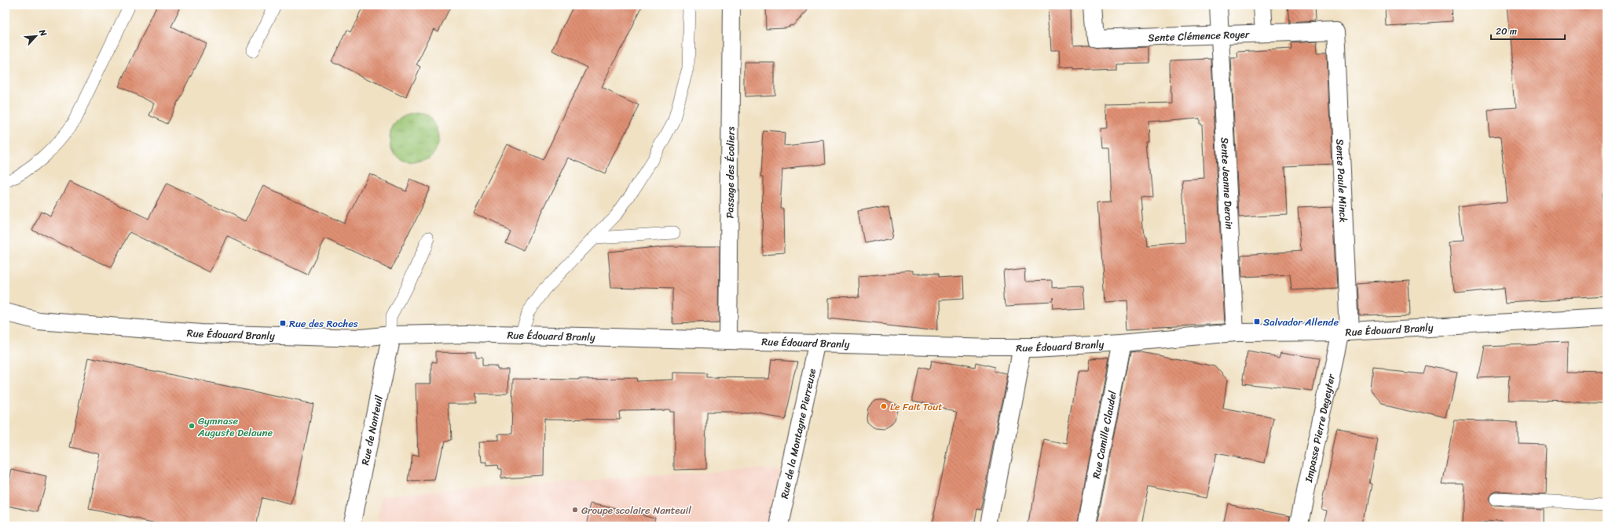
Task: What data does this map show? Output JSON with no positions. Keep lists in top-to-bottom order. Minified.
{"streets":{"street":["Sente Clémence Royer","Passage des Écoliers","Sente Paule Minck","Sente Jeanne Deroin","Rue Édouard Branly","Impasse Pierre Degeyter","Rue de Nanteuil","Rue de la Montagne Pierreuse","Rue Camille Claudel"]},"crossings":[["Sente Clémence Royer","Sente Paule Minck"],["Sente Clémence Royer","Sente Jeanne Deroin"],["Passage des Écoliers","Rue Édouard Branly"],["Sente Paule Minck","Rue Édouard Branly"],["Sente Paule Minck","Impasse Pierre Degeyter"],["Sente Jeanne Deroin","Rue Édouard Branly"],["Rue Édouard Branly","Impasse Pierre Degeyter"],["Rue Édouard Branly","Rue de Nanteuil"],["Rue Édouard Branly","Rue de la Montagne Pierreuse"],["Rue Édouard Branly","Rue Camille Claudel"]],"places":{"transit":["Salvador Allende","Rue des Roches"],"other":["Le Fait Tout","Gymnase Auguste Delaune","Groupe scolaire Nanteuil"]},"scale_bar":"20 m","north":"top right"}
